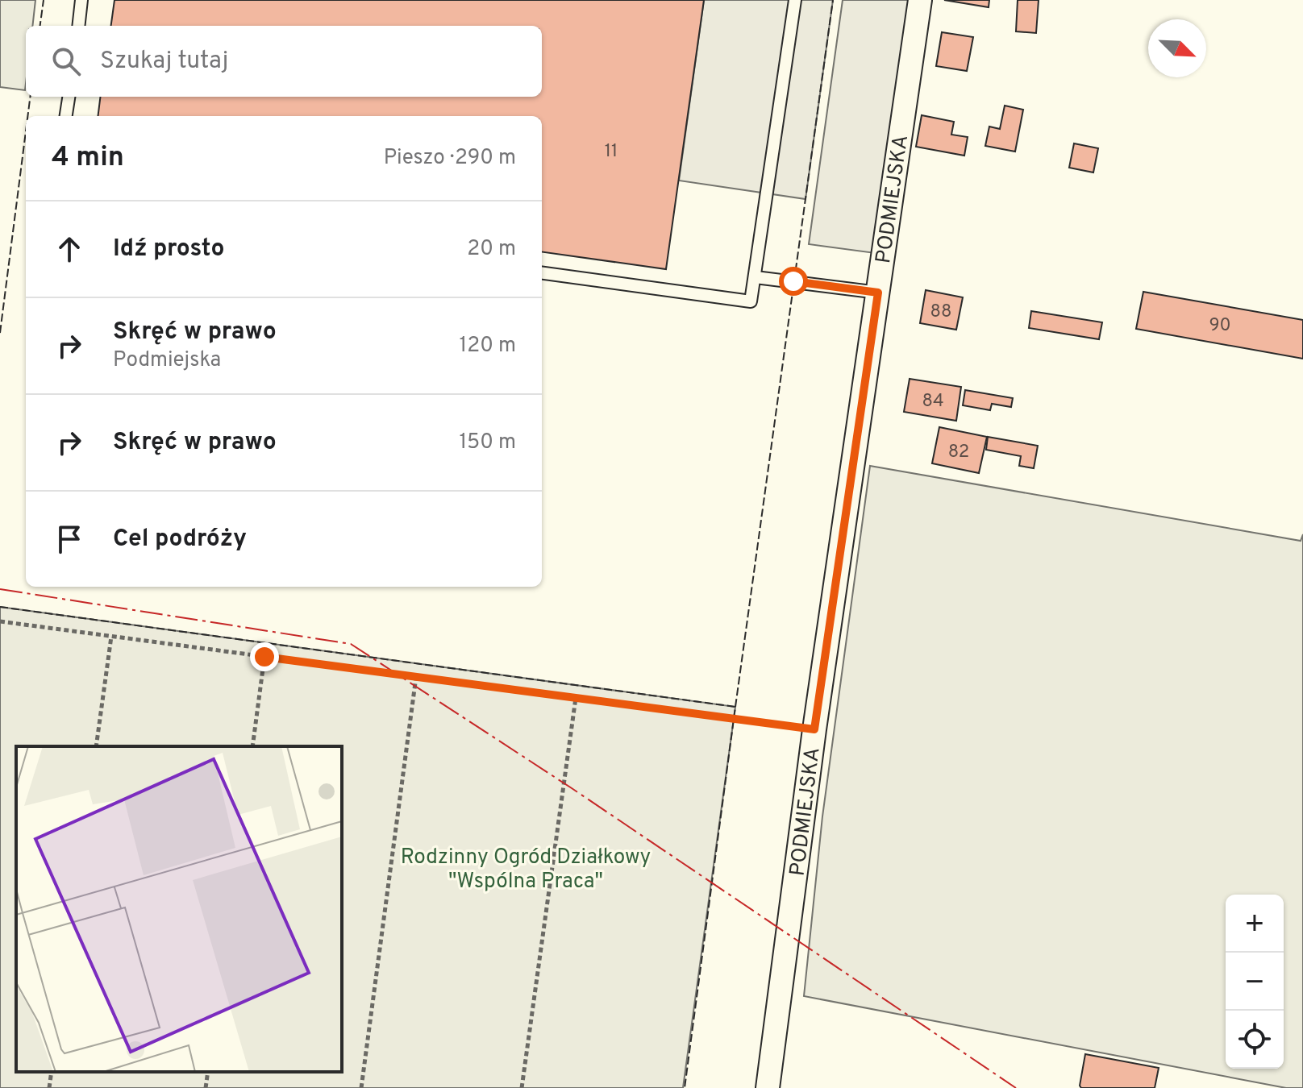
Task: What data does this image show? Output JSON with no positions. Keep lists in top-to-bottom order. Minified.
{"streets":{"street":["PODMIEJSKA"]},"parks":["Rodzinny Ogród Działkowy \"Wspólna Praca\""],"house_numbers":["11","88","90","84","82"],"north":"bottom right","page":{"search":"Szukaj tutaj","heading":["4 min","Pieszo · 290 m"],"list":[["Idź prosto","20 m"],["Skręć w prawo","Podmiejska","120 m"],["Skręć w prawo","150 m"],"Cel podróży"],"map_buttons":["+","−"]}}
